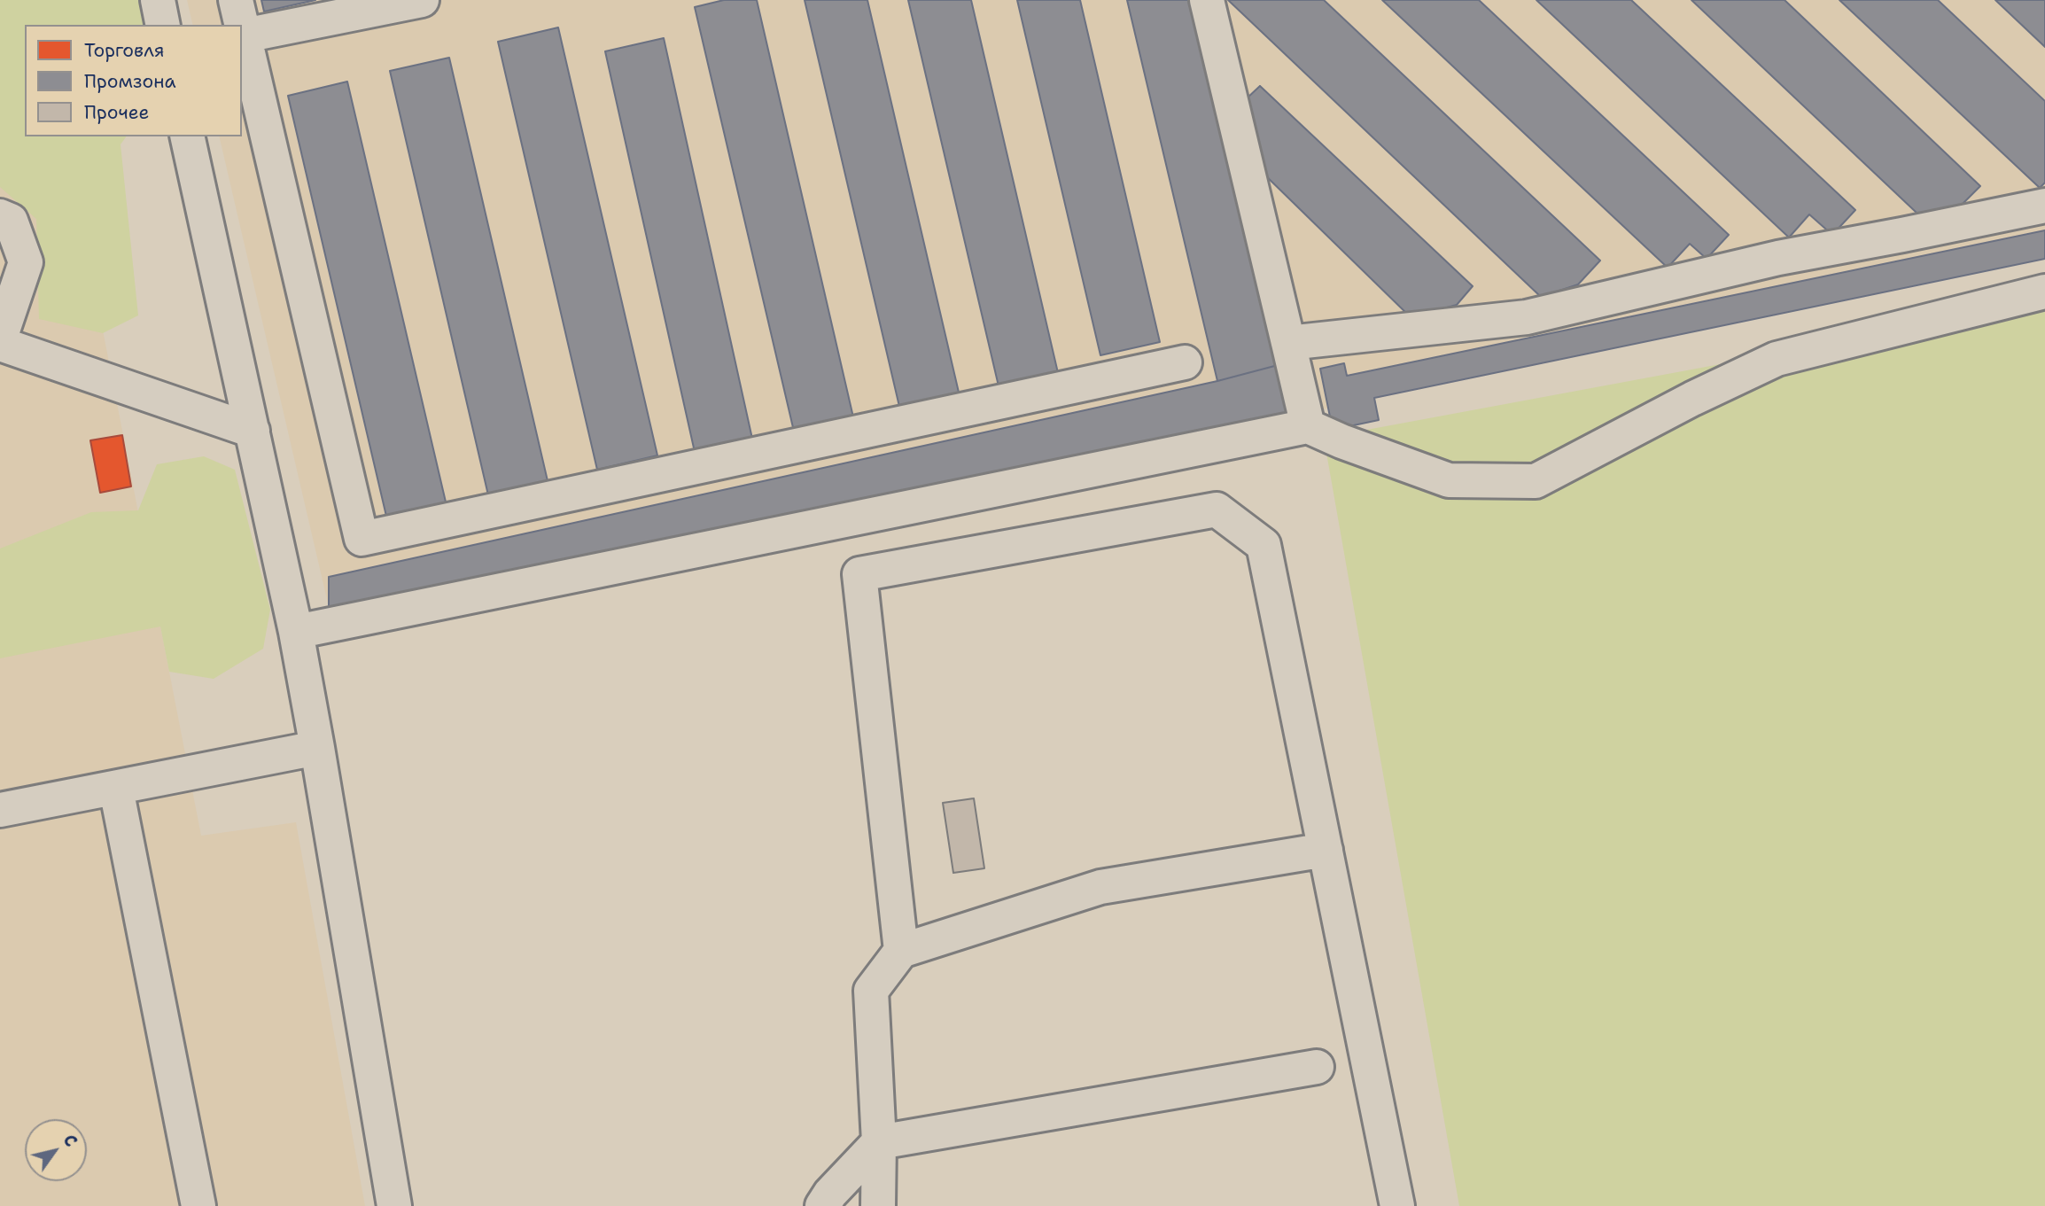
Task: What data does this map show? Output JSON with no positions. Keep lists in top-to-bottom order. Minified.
{"legend":["Торговля","Промзона","Прочее"],"north":"top right"}
